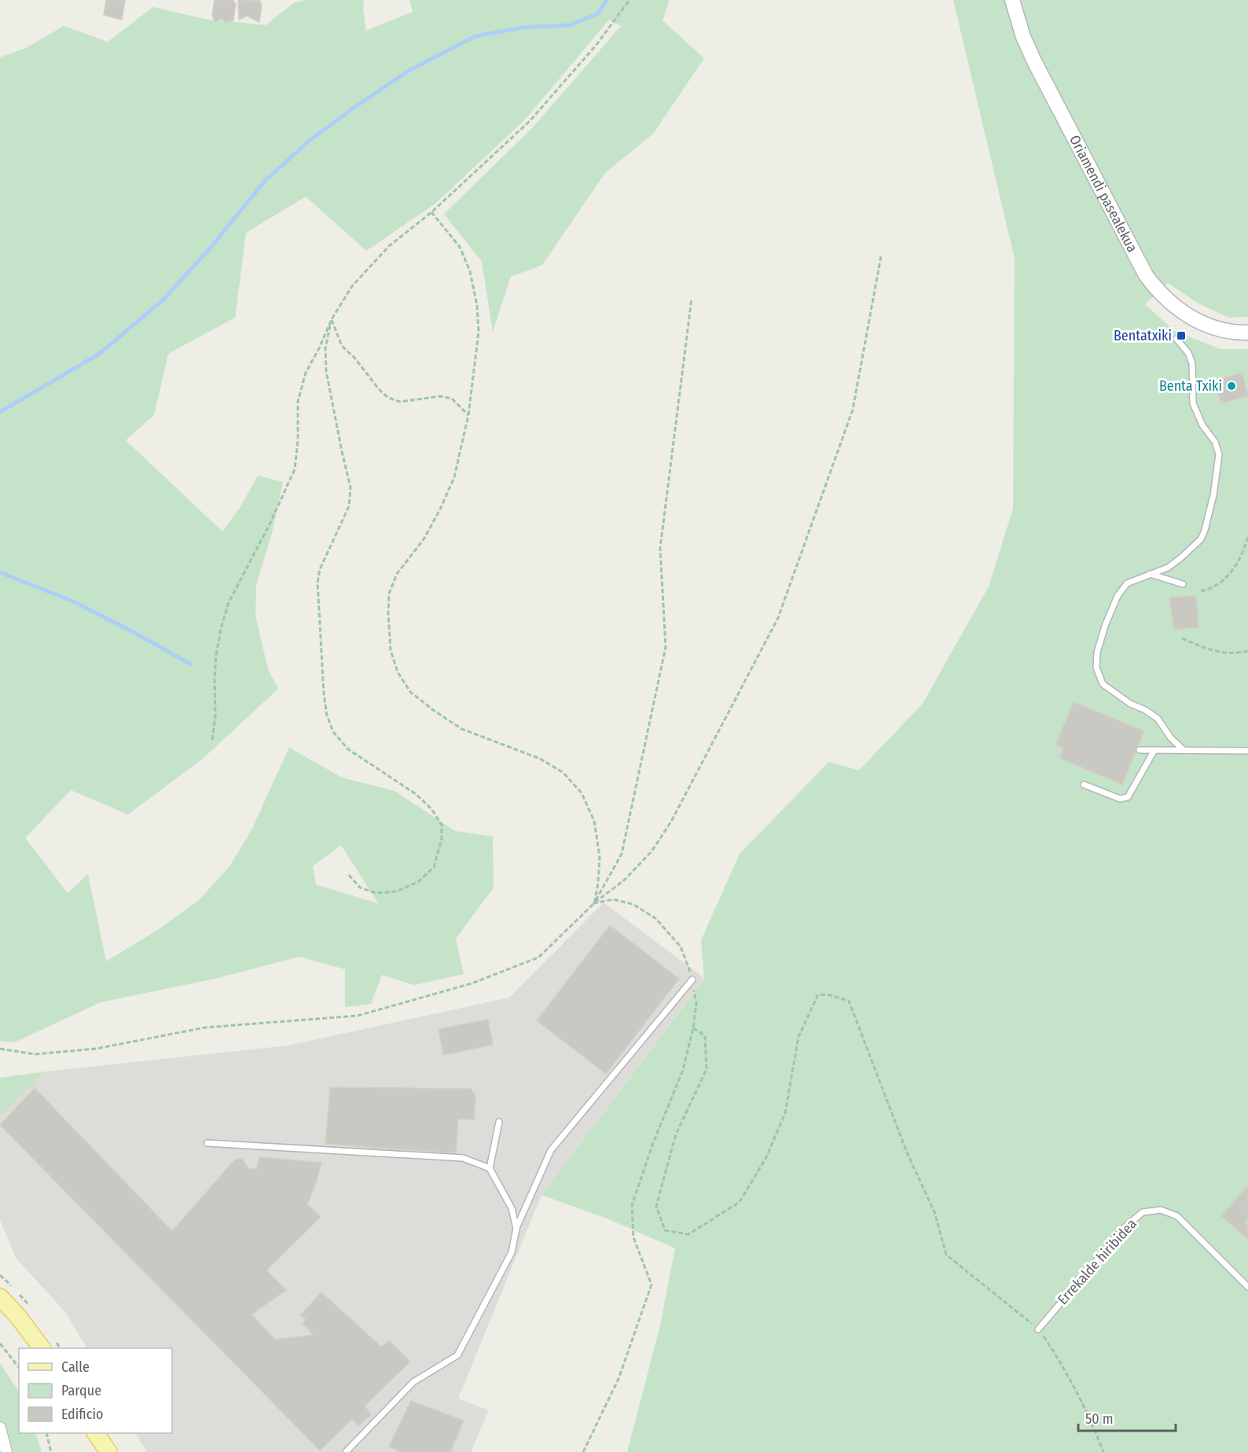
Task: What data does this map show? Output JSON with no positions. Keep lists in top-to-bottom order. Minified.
{"streets":{"main road":["Oriamendi pasealekua"],"lane":["Errekalde hiribidea"]},"places":{"transit":["Bentatxiki"],"other":["Benta Txiki"]},"legend":["Calle","Parque","Edificio"],"scale_bar":"50 m"}
